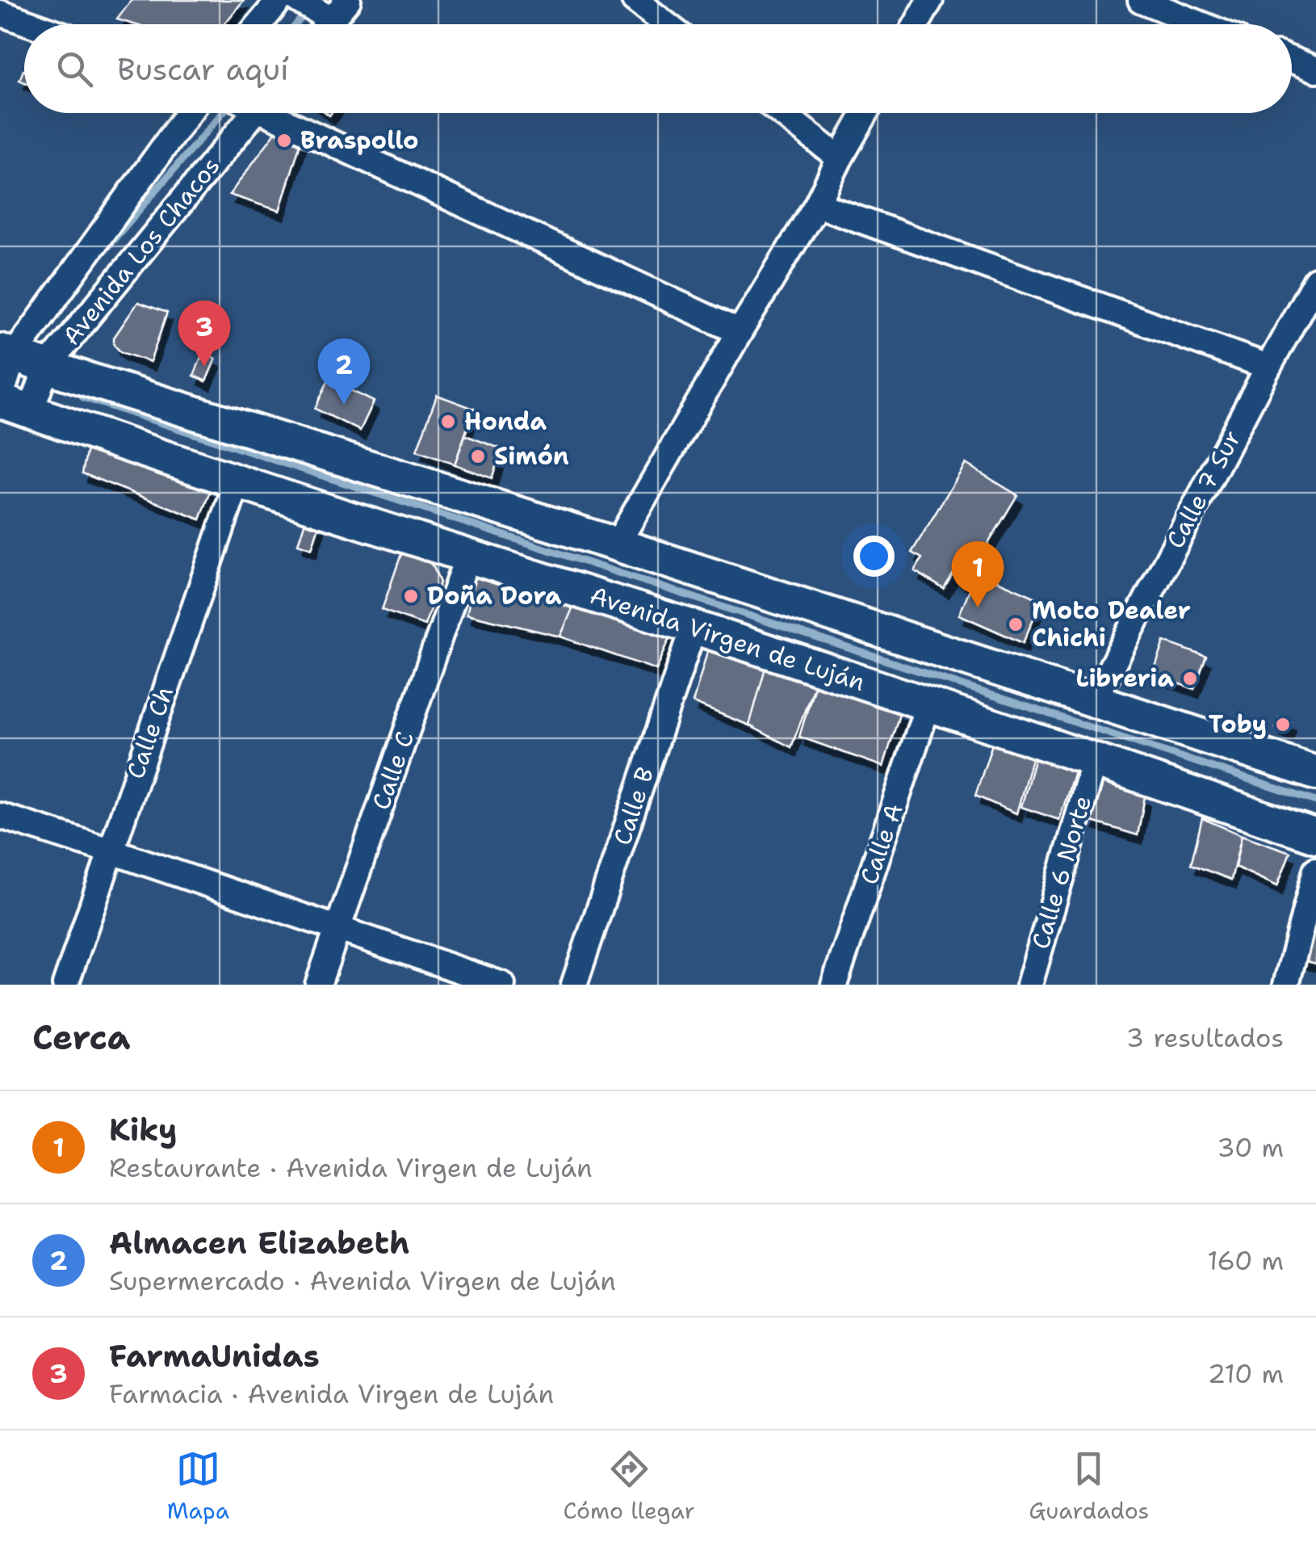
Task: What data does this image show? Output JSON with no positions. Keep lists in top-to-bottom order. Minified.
{"streets":{"main road":["Avenida Virgen de Luján"],"street":["Avenida Los Chacos","Calle 7 Sur","Calle Ch","Calle C","Calle B","Calle A","Calle 6 Norte"]},"crossings":[["Avenida Los Chacos","Avenida Virgen de Luján"],["Avenida Virgen de Luján","Calle Ch"],["Avenida Virgen de Luján","Calle C"],["Avenida Virgen de Luján","Calle B"],["Avenida Virgen de Luján","Calle A"],["Avenida Virgen de Luján","Calle 6 Norte"]],"places":["Braspollo","Honda","Simón","Doña Dora","Moto Dealer Chichi","Libreria","Toby"],"page":{"search":"Buscar aquí","pins":["3","2","1"],"heading":["Cerca","3 resultados"],"list":[{"mark":"1","name":"Kiky","note":"Restaurante · Avenida Virgen de Luján","value":"30 m"},{"mark":"2","name":"Almacen Elizabeth","note":"Supermercado · Avenida Virgen de Luján","value":"160 m"},{"mark":"3","name":"FarmaUnidas","note":"Farmacia · Avenida Virgen de Luján","value":"210 m"}],"nav":["Mapa","Cómo llegar","Guardados"]}}
